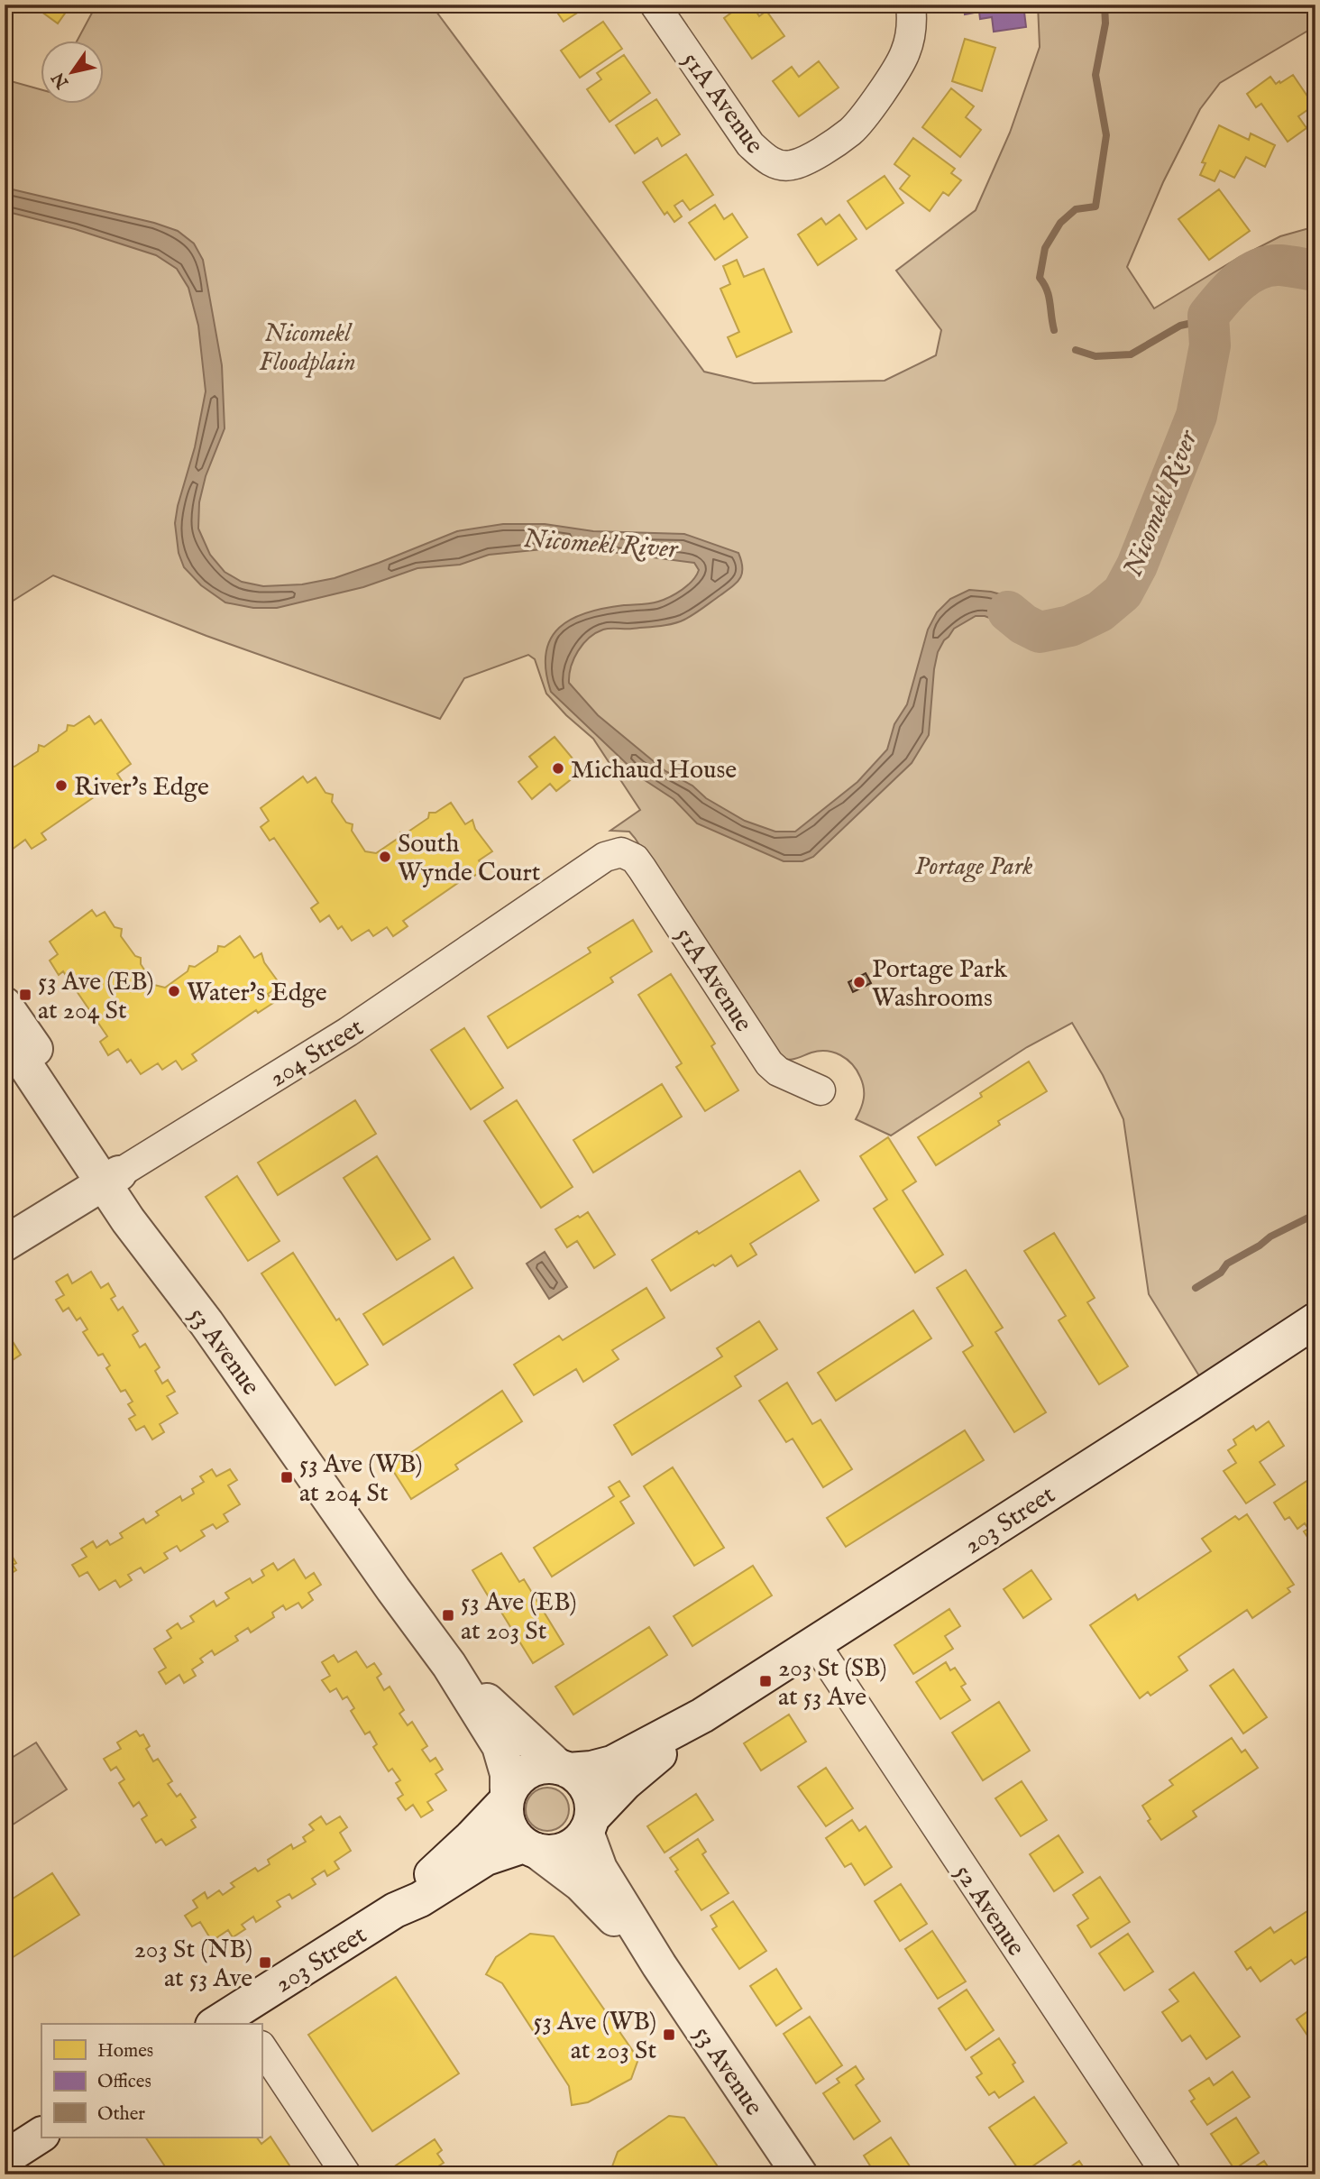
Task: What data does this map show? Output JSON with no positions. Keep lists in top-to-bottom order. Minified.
{"streets":{"street":["51A Avenue","204 Street","53 Avenue","203 Street","52 Avenue"]},"crossings":[["51A Avenue","204 Street"],["204 Street","53 Avenue"],["53 Avenue","203 Street"],["203 Street","52 Avenue"]],"water":["Nicomekl River"],"parks":["Nicomekl Floodplain","Portage Park"],"places":{"other":["Michaud House","River's Edge","South Wynde Court","Portage Park Washrooms","Water's Edge"],"transit":["53 Ave (EB) at 204 St","53 Ave (WB) at 204 St","53 Ave (EB) at 203 St","203 St (SB) at 53 Ave","203 St (NB) at 53 Ave","53 Ave (WB) at 203 St"]},"legend":["Homes","Offices","Other"],"north":"bottom left"}
